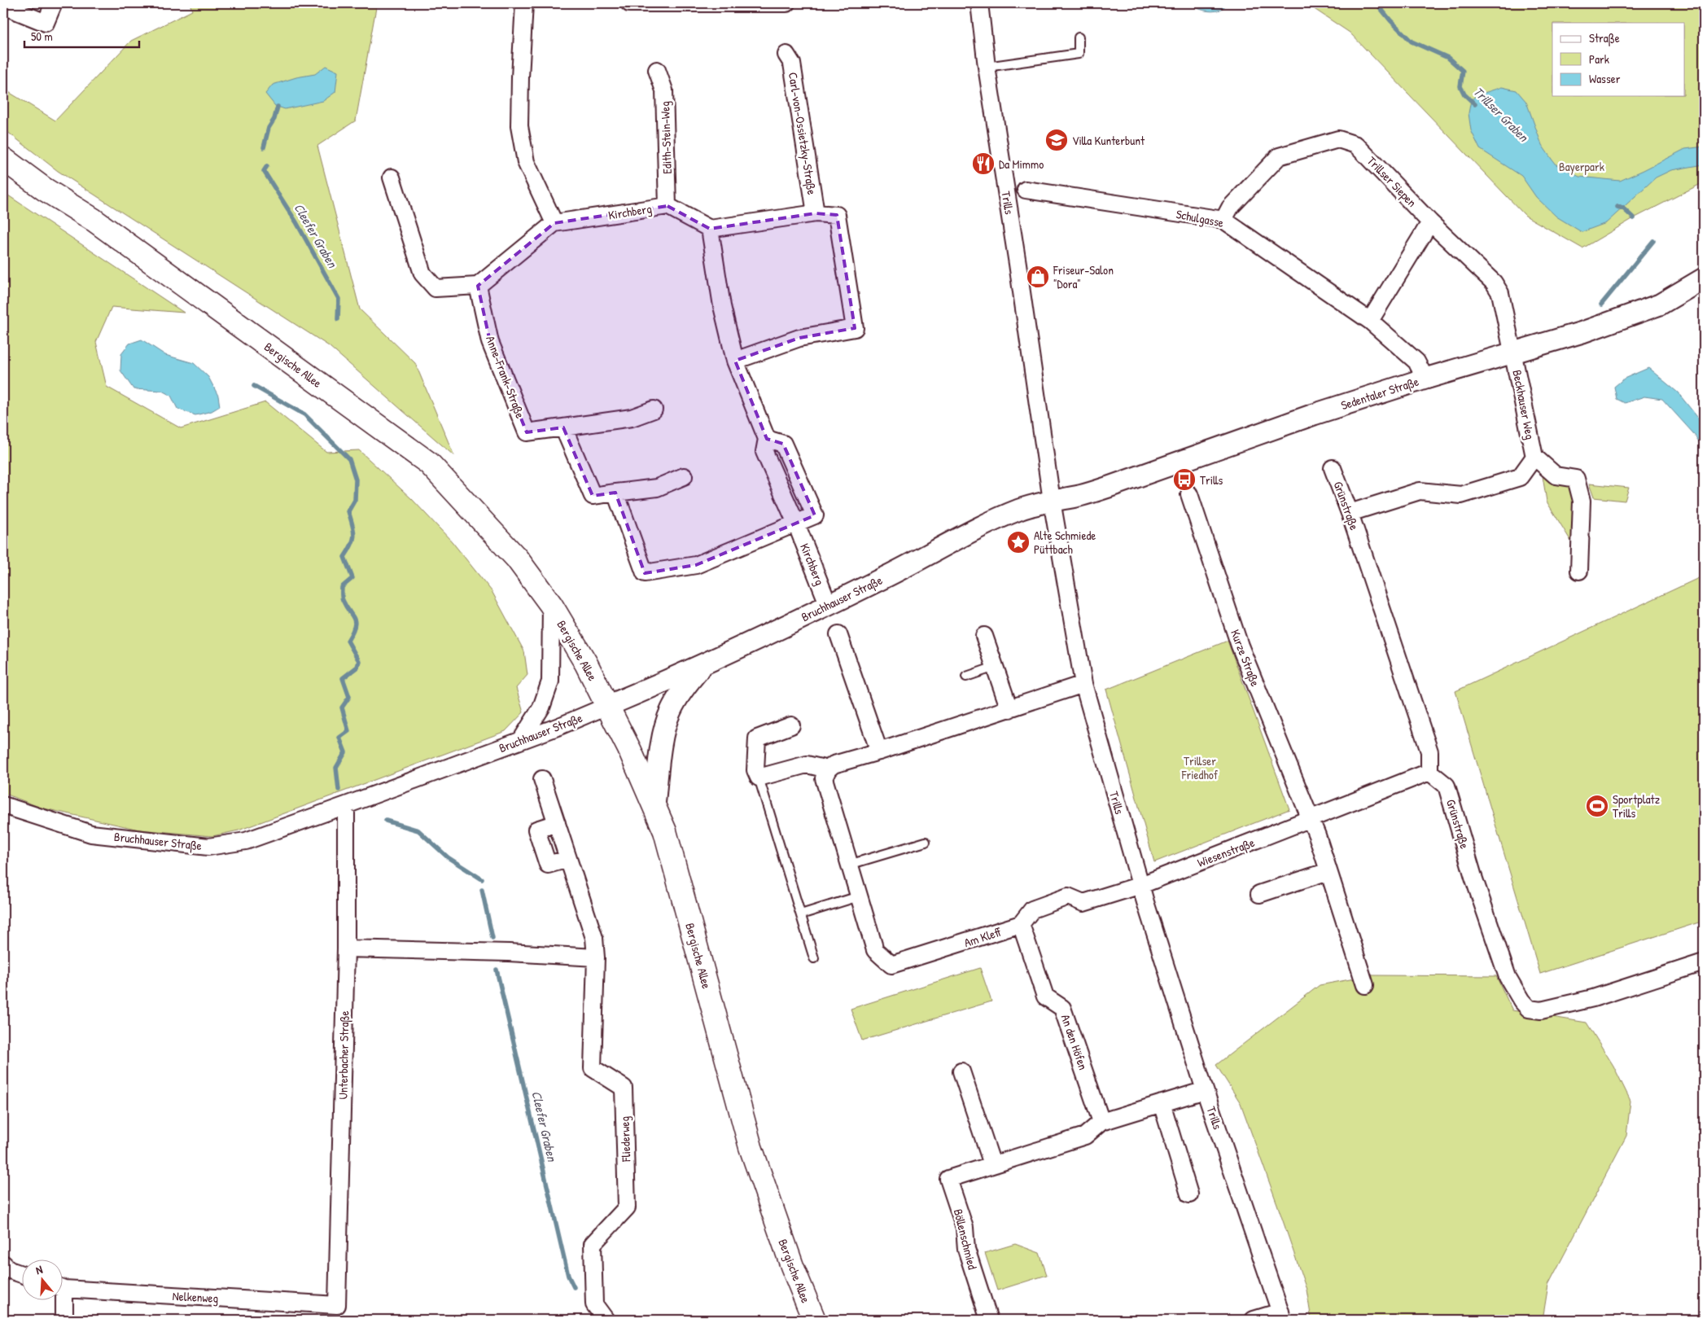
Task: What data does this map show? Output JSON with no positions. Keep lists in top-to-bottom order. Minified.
{"streets":{"main road":["Bergische Allee"],"street":["Carl-von-Ossietzky-Straße","Edith-Stein-Weg","Trillser Siepen","Trills","Kirchberg","Schulgasse","Anne-Frank-Straße","Sedentaler Straße","Beckhauser Weg","Grünstraße","Bruchhauser Straße","Kurze Straße","Wiesenstraße","Am Kleff","An den Höfen","Unterbacher Straße","Fliederweg","Böllenschmied","Nelkenweg"]},"crossings":[["Edith-Stein-Weg","Kirchberg"],["Trillser Siepen","Schulgasse"],["Trillser Siepen","Sedentaler Straße"],["Trillser Siepen","Beckhauser Weg"],["Trills","Sedentaler Straße"],["Trills","Bruchhauser Straße"],["Trills","Wiesenstraße"],["Trills","Böllenschmied"],["Kirchberg","Bruchhauser Straße"],["Schulgasse","Sedentaler Straße"],["Bergische Allee","Bruchhauser Straße"],["Sedentaler Straße","Beckhauser Weg"],["Sedentaler Straße","Bruchhauser Straße"],["Beckhauser Weg","Grünstraße"],["Grünstraße","Wiesenstraße"],["Bruchhauser Straße","Unterbacher Straße"],["Kurze Straße","Wiesenstraße"],["Am Kleff","An den Höfen"],["An den Höfen","Böllenschmied"],["Unterbacher Straße","Nelkenweg"]],"water":["Trillser Graben","Cleefer Graben"],"parks":["Bayerpark","Trillser Friedhof"],"places":{"school or university":["Villa Kunterbunt"],"restaurant":["Da Mimmo"],"shop":["Friseur-Salon \"Dora\""],"bus stop":["Trills"],"place":["Alte Schmiede Püttbach"],"sports":["Sportplatz Trills"]},"legend":["Straße","Park","Wasser"],"scale_bar":"50 m","north":"top"}
